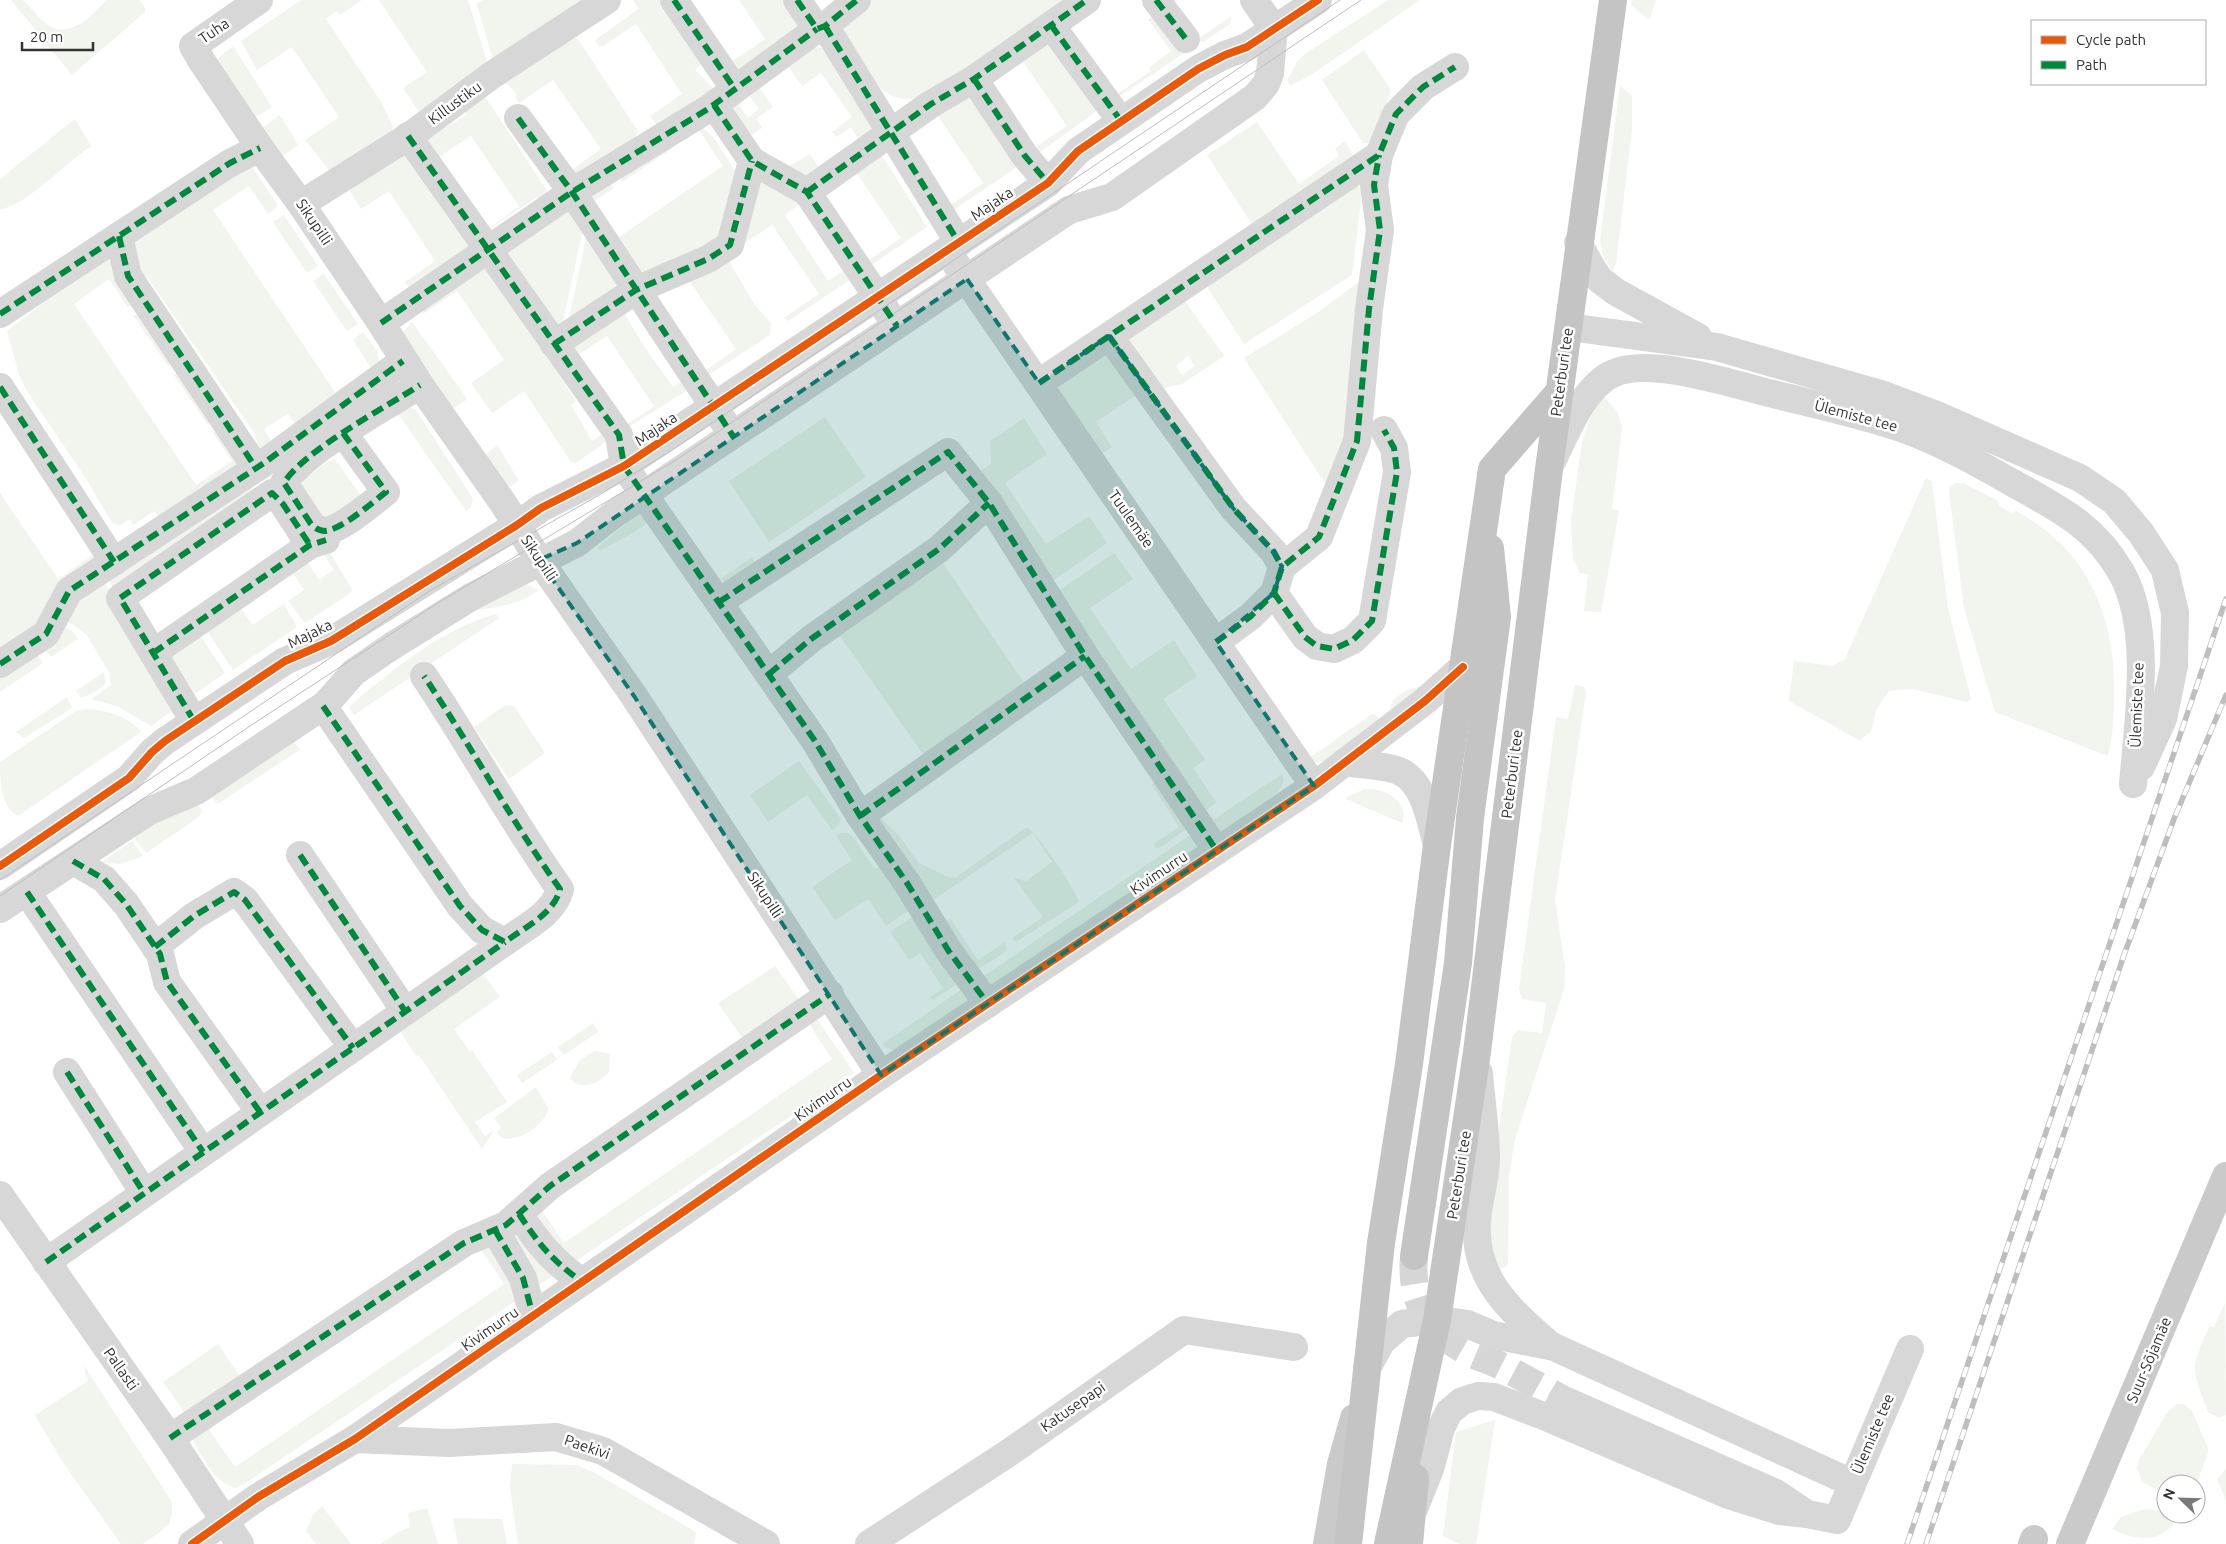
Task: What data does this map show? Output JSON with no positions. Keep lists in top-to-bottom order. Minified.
{"streets":{"highway":["Peterburi tee"],"main road":["Suur-Sõjamäe"],"street":["Tuha","Killustiku","Majaka","Sikupilli","Ülemiste tee","Tuulemäe","Kivimurru","Pallasti","Katusepapi","Paekivi"]},"crossings":[["Tuha","Sikupilli"],["Killustiku","Sikupilli"],["Majaka","Sikupilli"],["Majaka","Tuulemäe"],["Sikupilli","Kivimurru"],["Peterburi tee","Ülemiste tee"],["Tuulemäe","Kivimurru"],["Kivimurru","Pallasti"],["Kivimurru","Paekivi"]],"legend":["Cycle path","Path"],"scale_bar":"20 m","north":"top left"}
